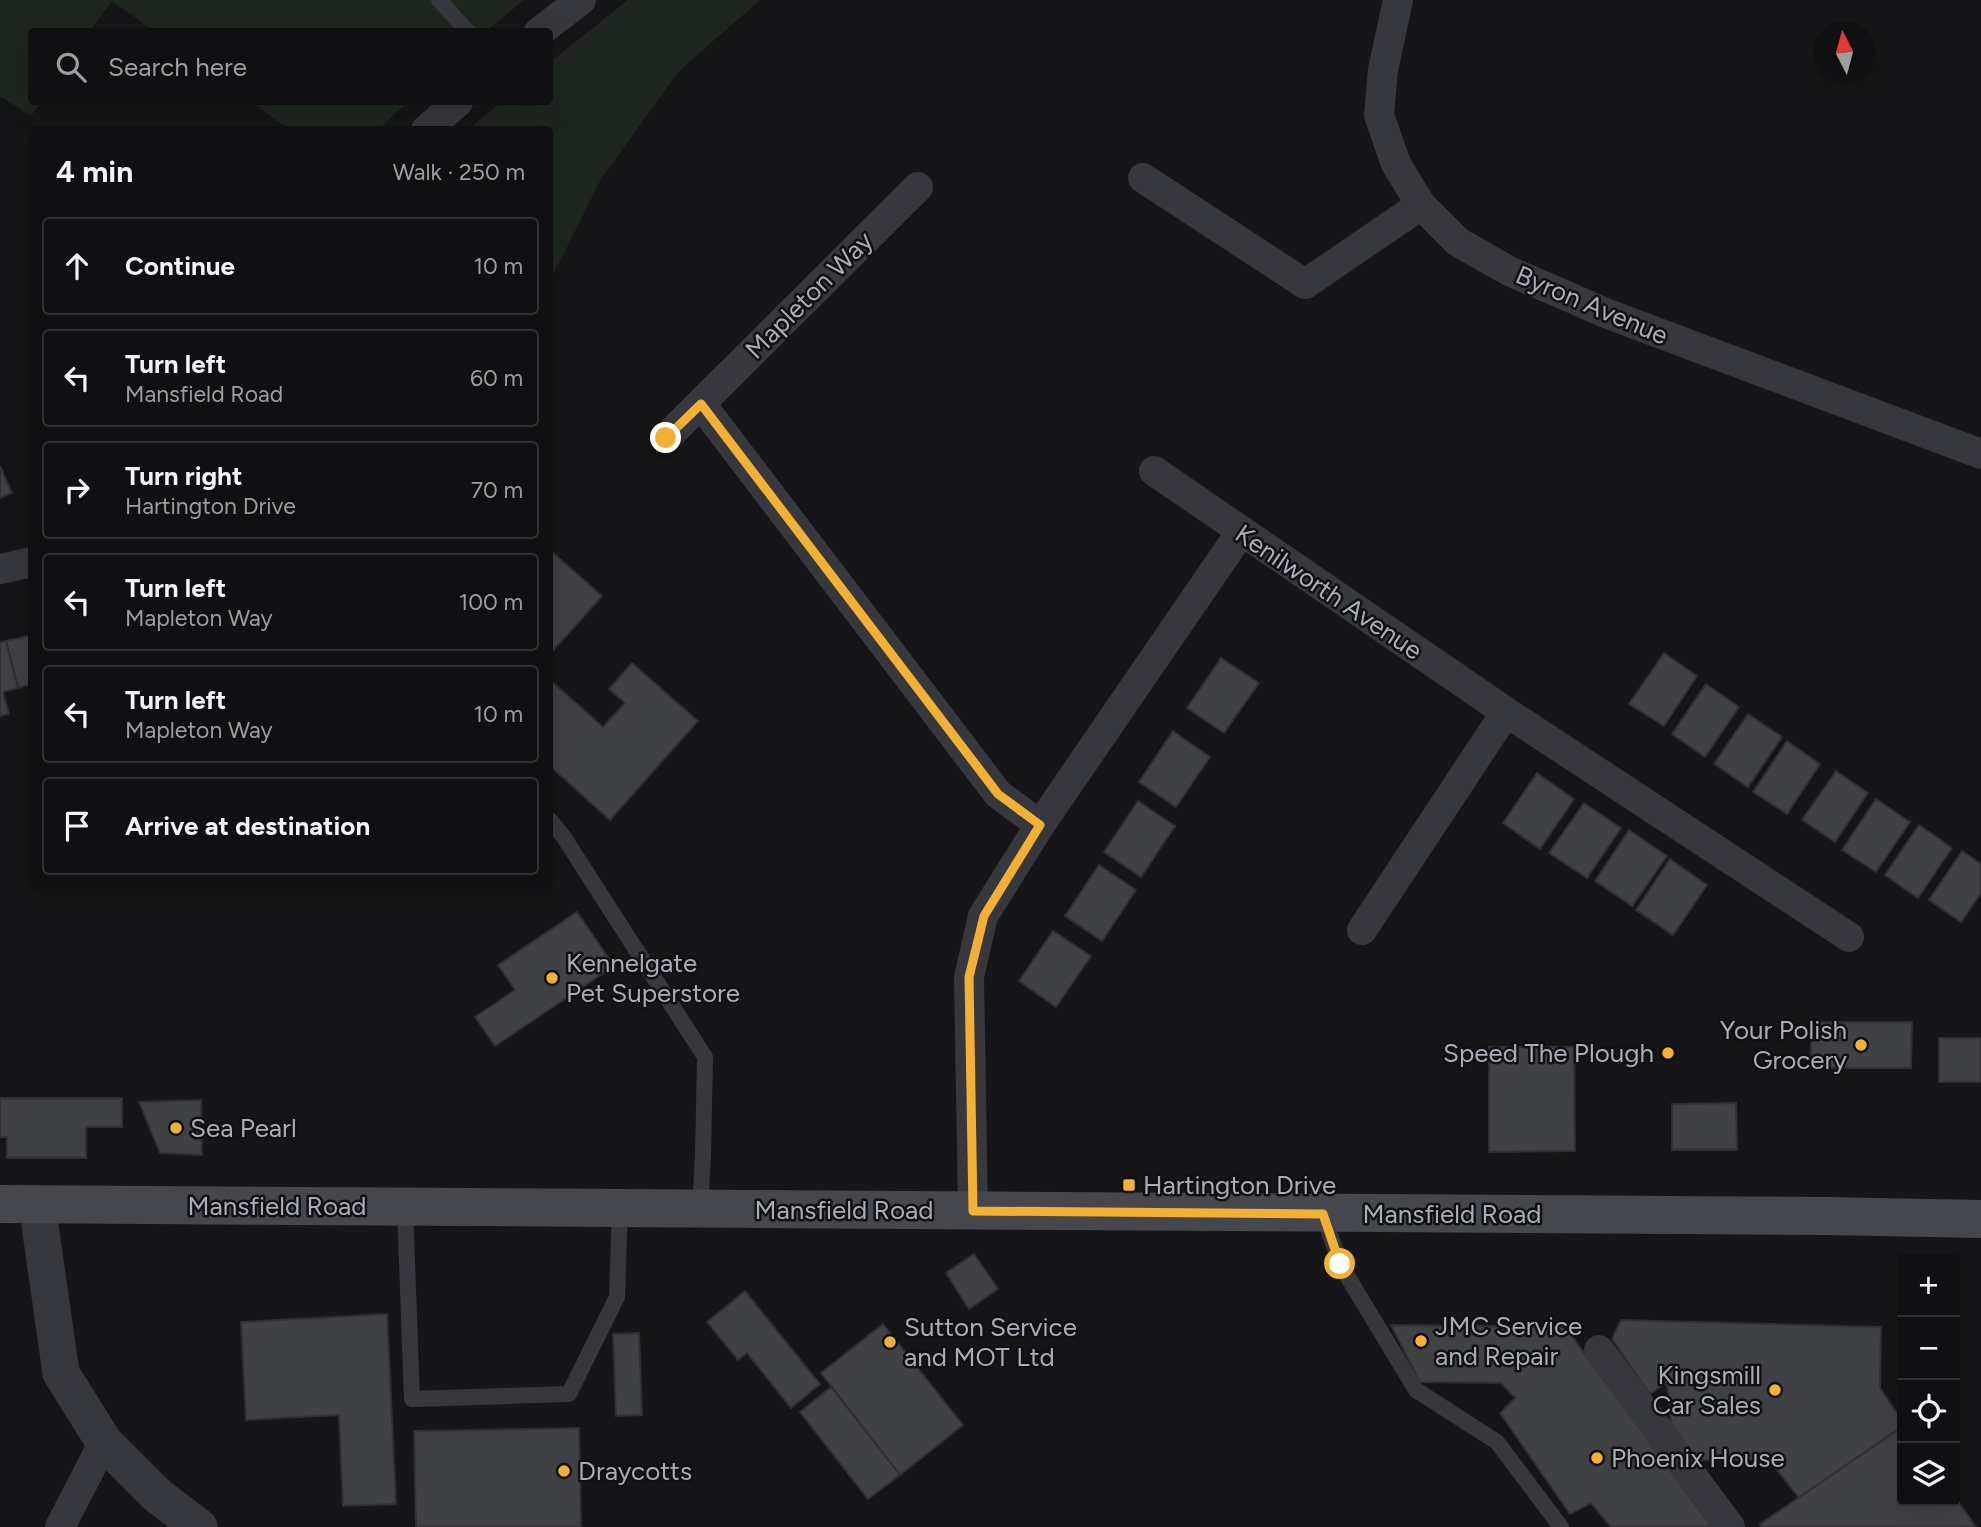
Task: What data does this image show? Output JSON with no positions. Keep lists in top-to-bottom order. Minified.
{"streets":{"main road":["Mansfield Road"],"street":["Mapleton Way","Byron Avenue","Kenilworth Avenue"]},"places":{"other":["Kennelgate Pet Superstore","Your Polish Grocery","Speed The Plough","Sea Pearl","JMC Service and Repair","Sutton Service and MOT Ltd","Kingsmill Car Sales","Phoenix House","Draycotts"],"transit":["Hartington Drive"]},"north":"top","page":{"search":"Search here","heading":["4 min","Walk · 250 m"],"list":[["Continue","10 m"],["Turn left","Mansfield Road","60 m"],["Turn right","Hartington Drive","70 m"],["Turn left","Mapleton Way","100 m"],["Turn left","Mapleton Way","10 m"],"Arrive at destination"],"map_buttons":["+","−"]}}
